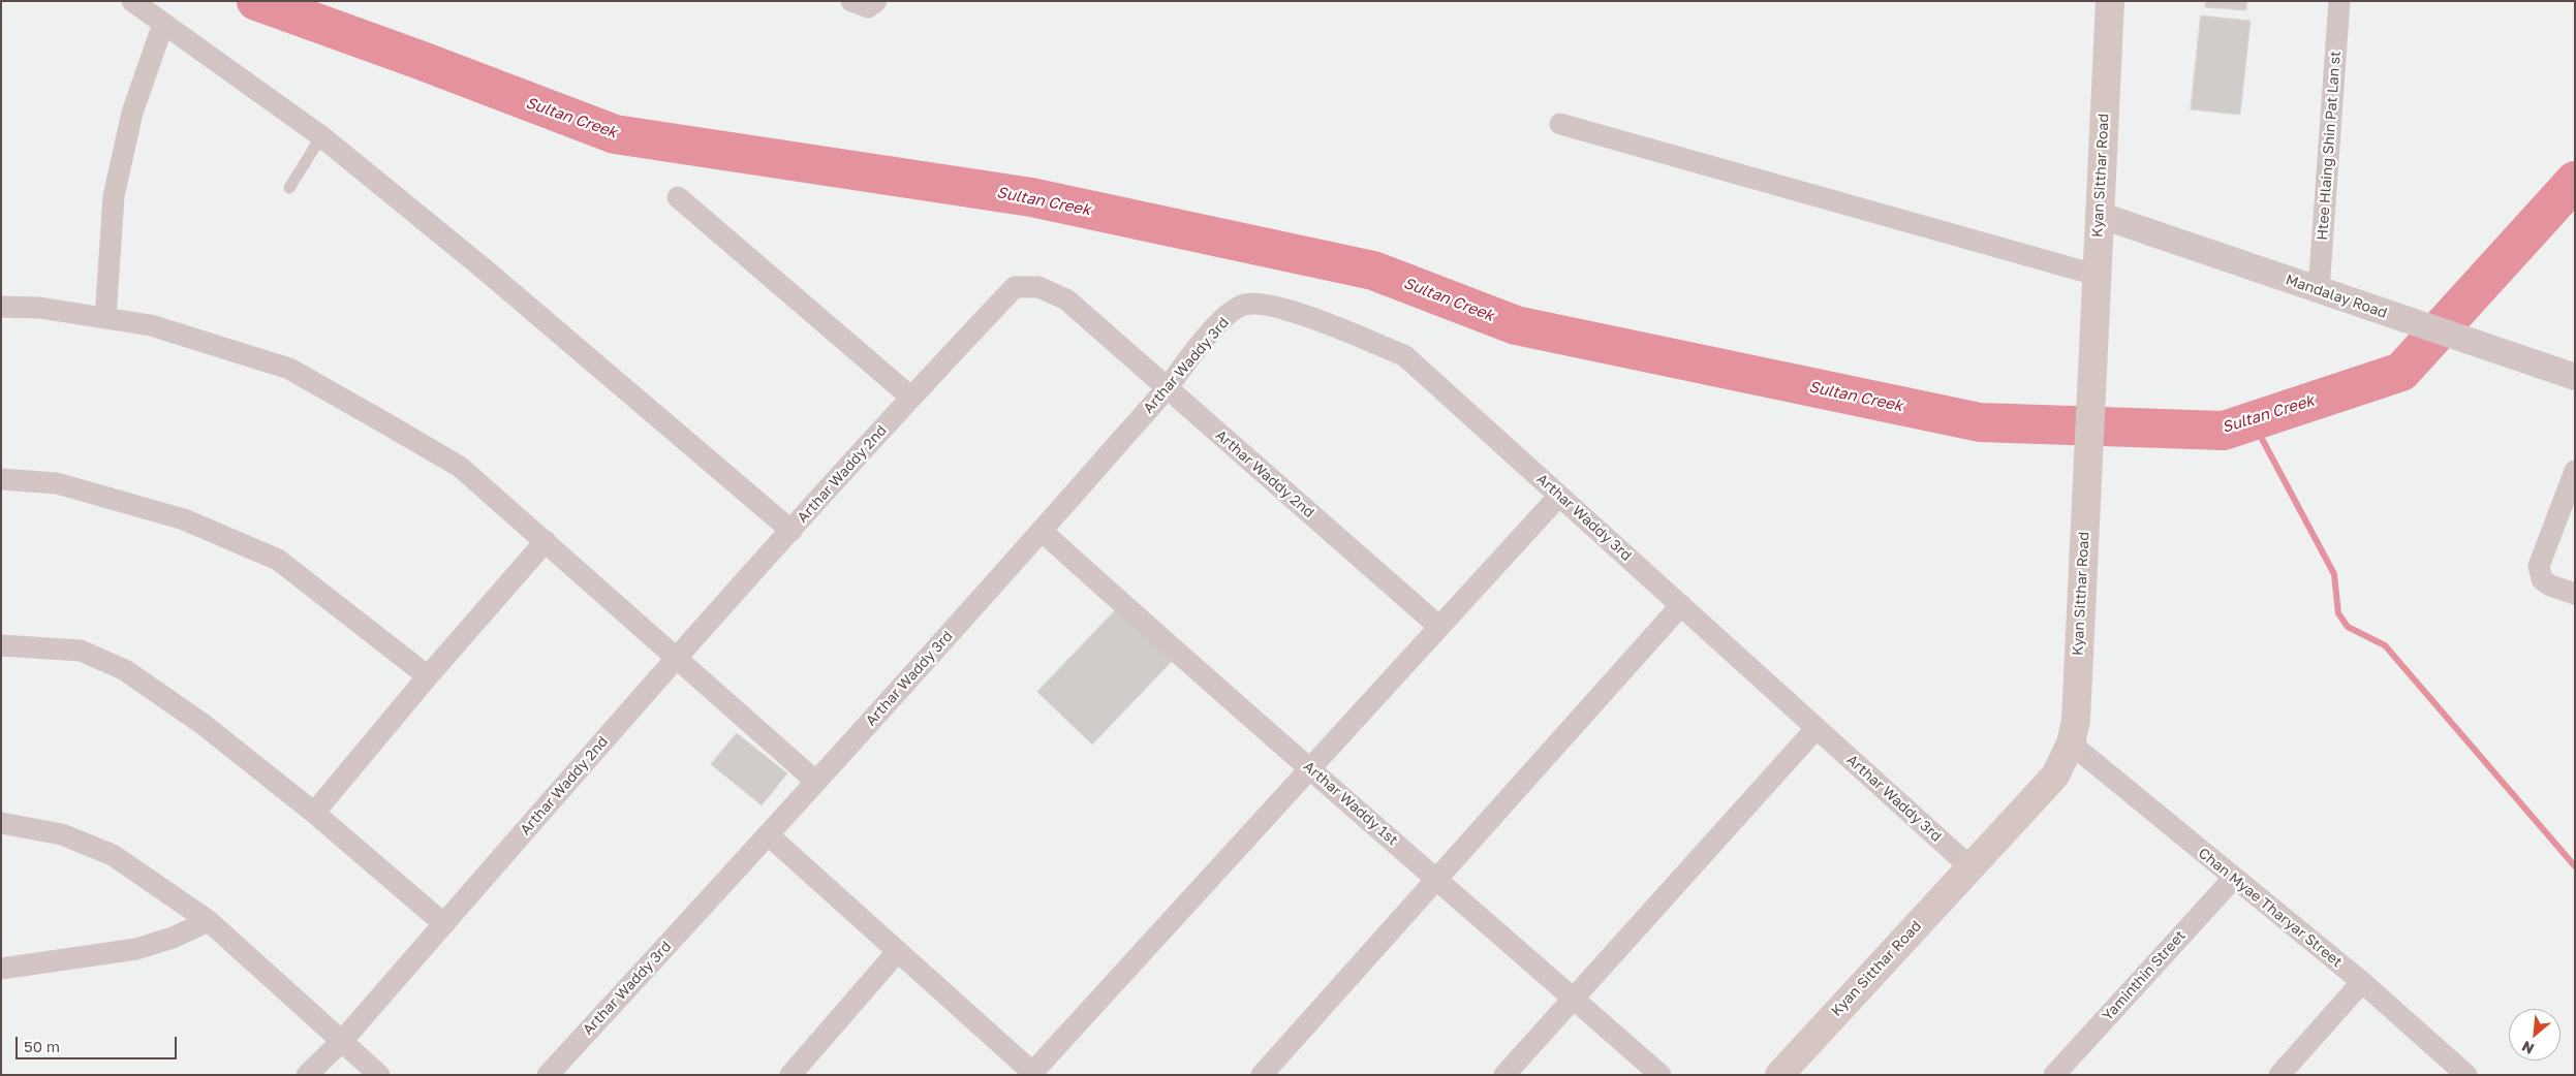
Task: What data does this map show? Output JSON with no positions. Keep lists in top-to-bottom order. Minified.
{"streets":{"main road":["Kyan Sitthar Road"],"street":["Htee Hlaing Shin Pat Lan st","Mandalay Road","Arthar Waddy 3rd","Arthar Waddy 2nd","Arthar Waddy 1st","Chan Myae Tharyar Street","Yaminthin Street"]},"crossings":[["Htee Hlaing Shin Pat Lan st","Mandalay Road"],["Kyan Sitthar Road","Mandalay Road"],["Kyan Sitthar Road","Arthar Waddy 3rd"],["Kyan Sitthar Road","Chan Myae Tharyar Street"],["Arthar Waddy 3rd","Arthar Waddy 2nd"],["Arthar Waddy 3rd","Arthar Waddy 1st"],["Chan Myae Tharyar Street","Yaminthin Street"]],"water":["Sultan Creek"],"scale_bar":"50 m","north":"bottom left"}
